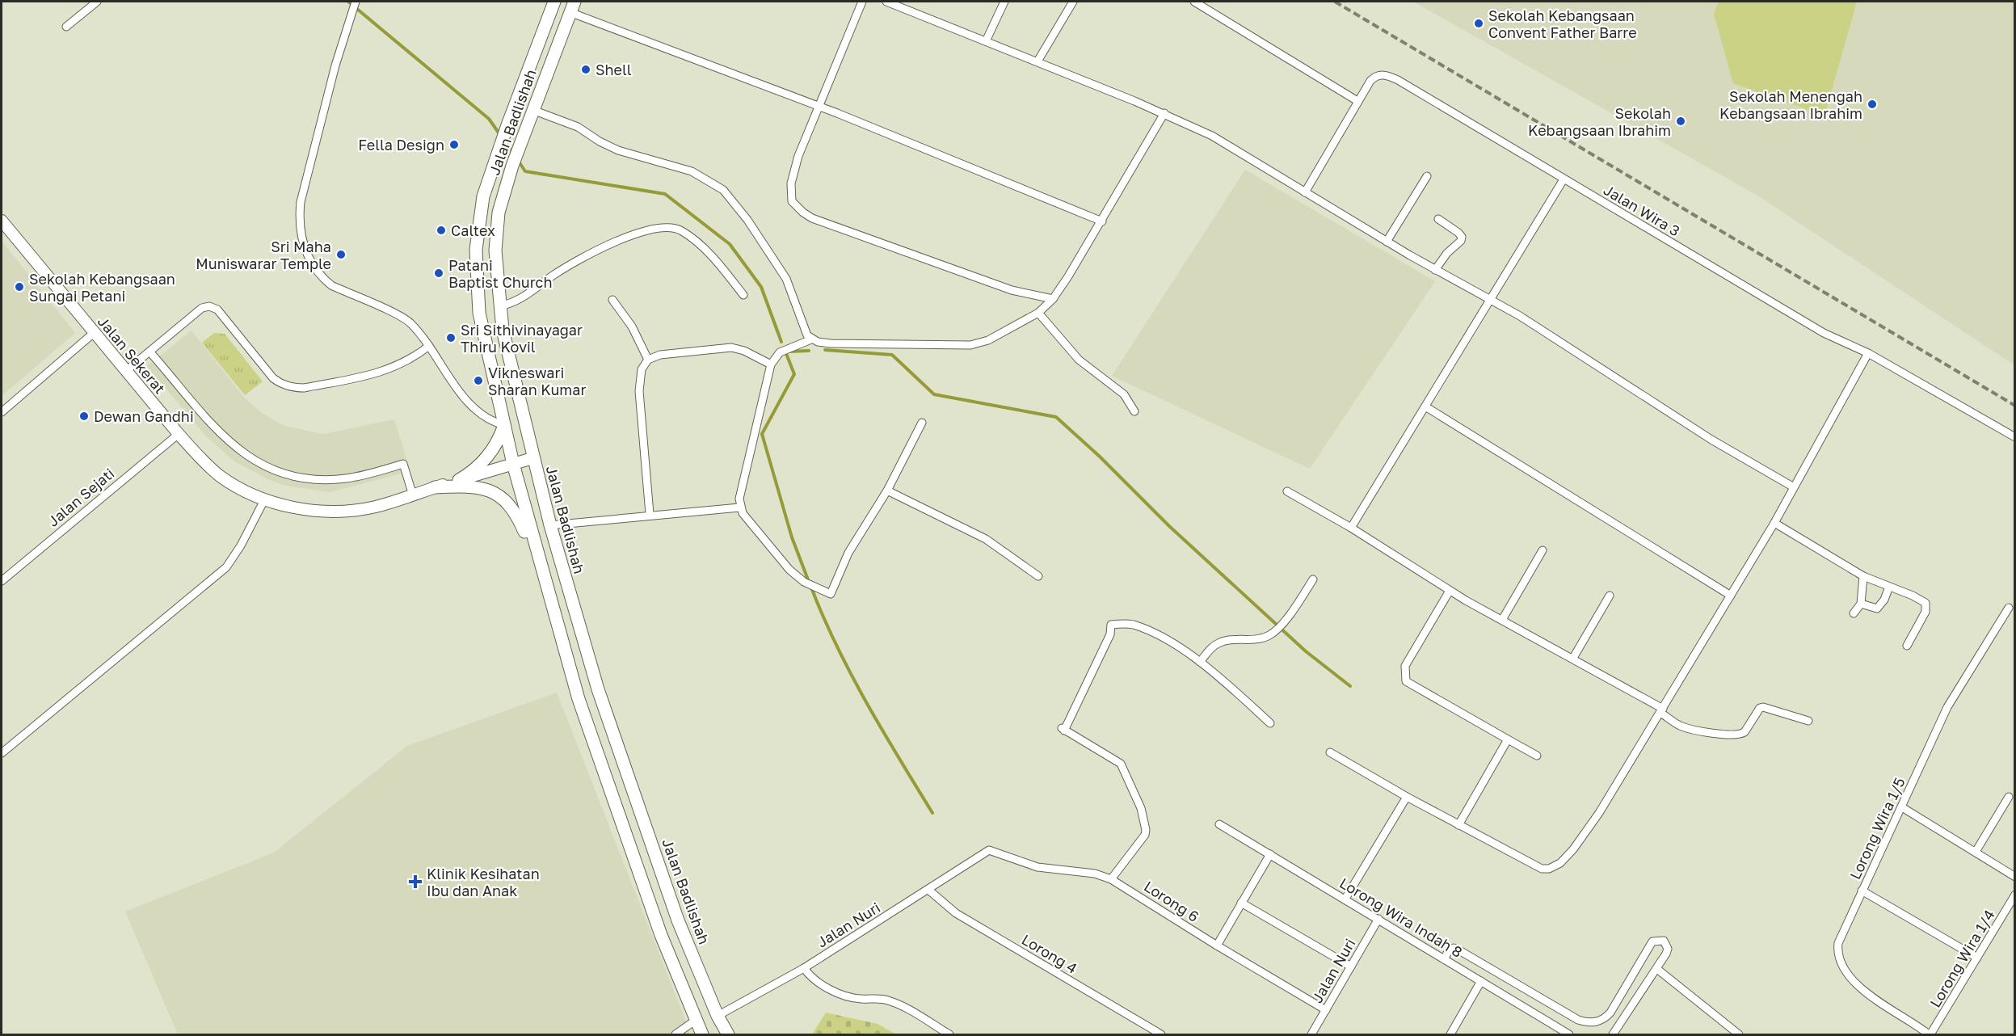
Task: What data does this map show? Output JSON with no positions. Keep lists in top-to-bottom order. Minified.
{"streets":{"main road":["Jalan Badlishah"],"street":["Jalan Wira 3","Jalan Sekerat","Jalan Sejati","Lorong Wira 1/5","Lorong 6","Lorong Wira Indah 8","Jalan Nuri","Lorong 4","Lorong Wira 1/4"]},"crossings":[["Jalan Badlishah","Jalan Sekerat"],["Jalan Badlishah","Jalan Nuri"],["Jalan Sekerat","Jalan Sejati"],["Lorong Wira 1/5","Lorong Wira 1/4"],["Lorong 6","Jalan Nuri"],["Lorong Wira Indah 8","Jalan Nuri"],["Jalan Nuri","Lorong 4"]],"places":{"other":["Sekolah Kebangsaan Convent Father Barre","Shell","Sekolah Menengah Kebangsaan Ibrahim","Sekolah Kebangsaan Ibrahim","Fella Design","Caltex","Sri Maha Muniswarar Temple","Patani Baptist Church","Sekolah Kebangsaan Sungai Petani","Sri Sithivinayagar Thiru Kovil","Vikneswari Sharan Kumar","Dewan Gandhi"],"health":["Klinik Kesihatan Ibu dan Anak"]}}
